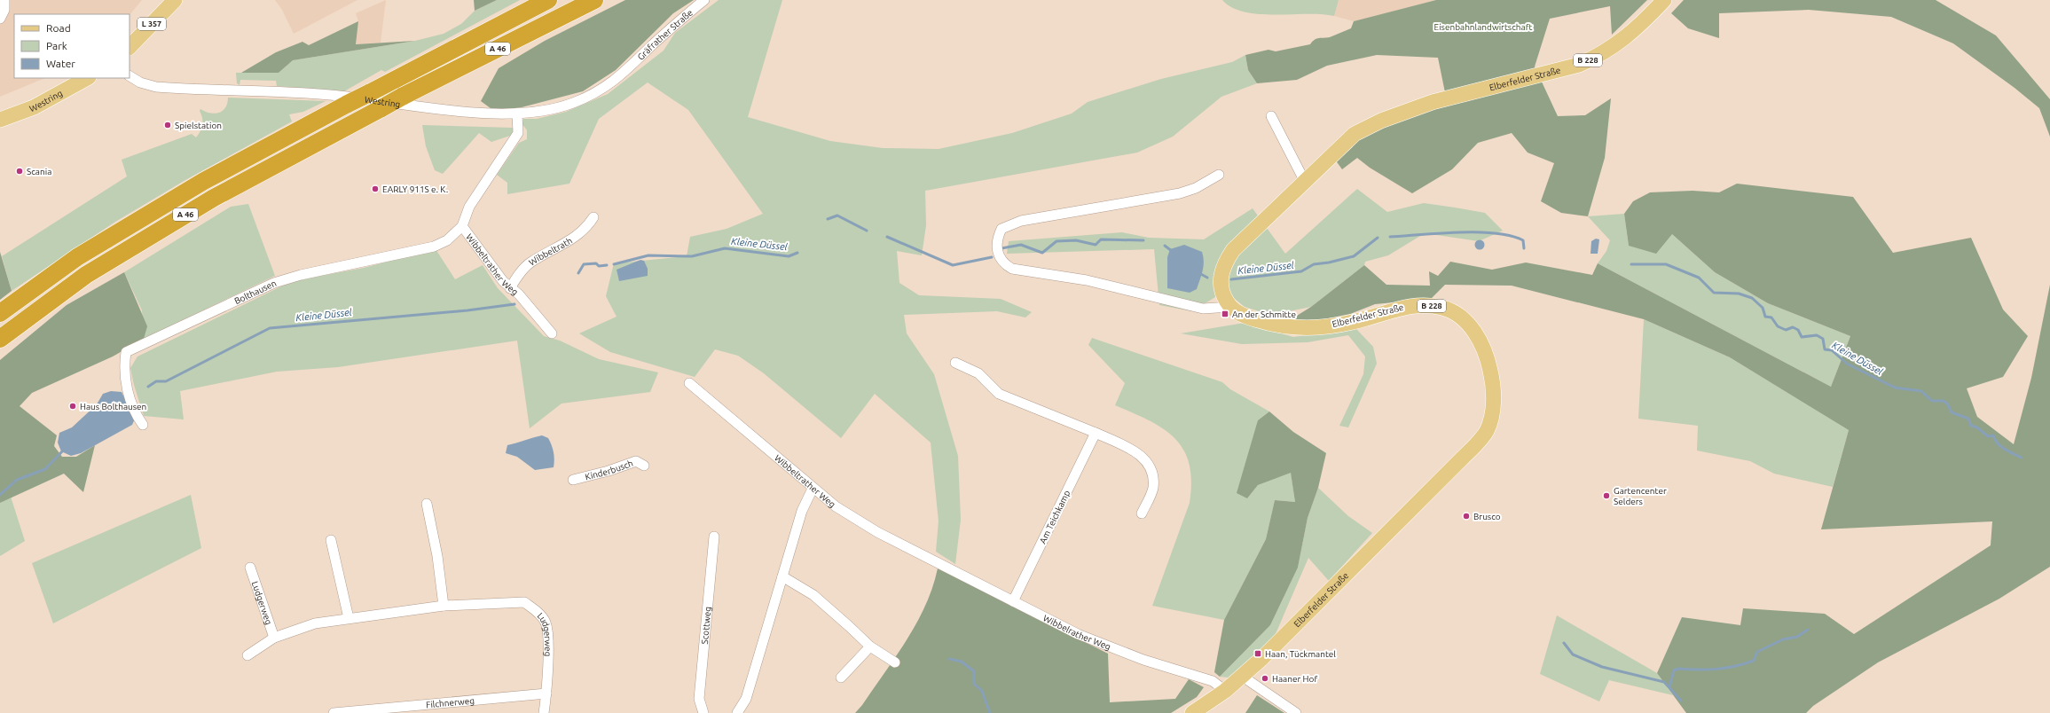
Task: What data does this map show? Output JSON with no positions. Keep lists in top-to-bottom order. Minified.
{"streets":{"highway":["A 46"],"main road":["L 357","B 228","Elberfelder Straße","Westring"],"street":["Gräfrather Straße","Wibbeltrath","Wibbeltrather Weg","Bolthausen","Kinderbusch","Am Teichkamp","Ludgerweg","Scottweg","Wibbelrather Weg","Filchnerweg"]},"crossings":[["Gräfrather Straße","Westring"],["B 228","Elberfelder Straße"],["B 228","Wibbelrather Weg"],["Elberfelder Straße","Wibbelrather Weg"],["Westring","Wibbeltrather Weg"],["Wibbeltrath","Wibbeltrather Weg"],["Wibbeltrather Weg","Bolthausen"],["Wibbeltrather Weg","Wibbelrather Weg"],["Am Teichkamp","Wibbelrather Weg"],["Ludgerweg","Filchnerweg"]],"water":["Kleine Düssel"],"parks":["Eisenbahnlandwirtschaft"],"places":{"other":["Spielstation","Scania","EARLY 911S e. K.","Haus Bolthausen","Gartencenter Selders","Brusco","Haaner Hof"],"transit":["An der Schmitte","Haan, Tückmantel"]},"legend":["Road","Park","Water"]}
